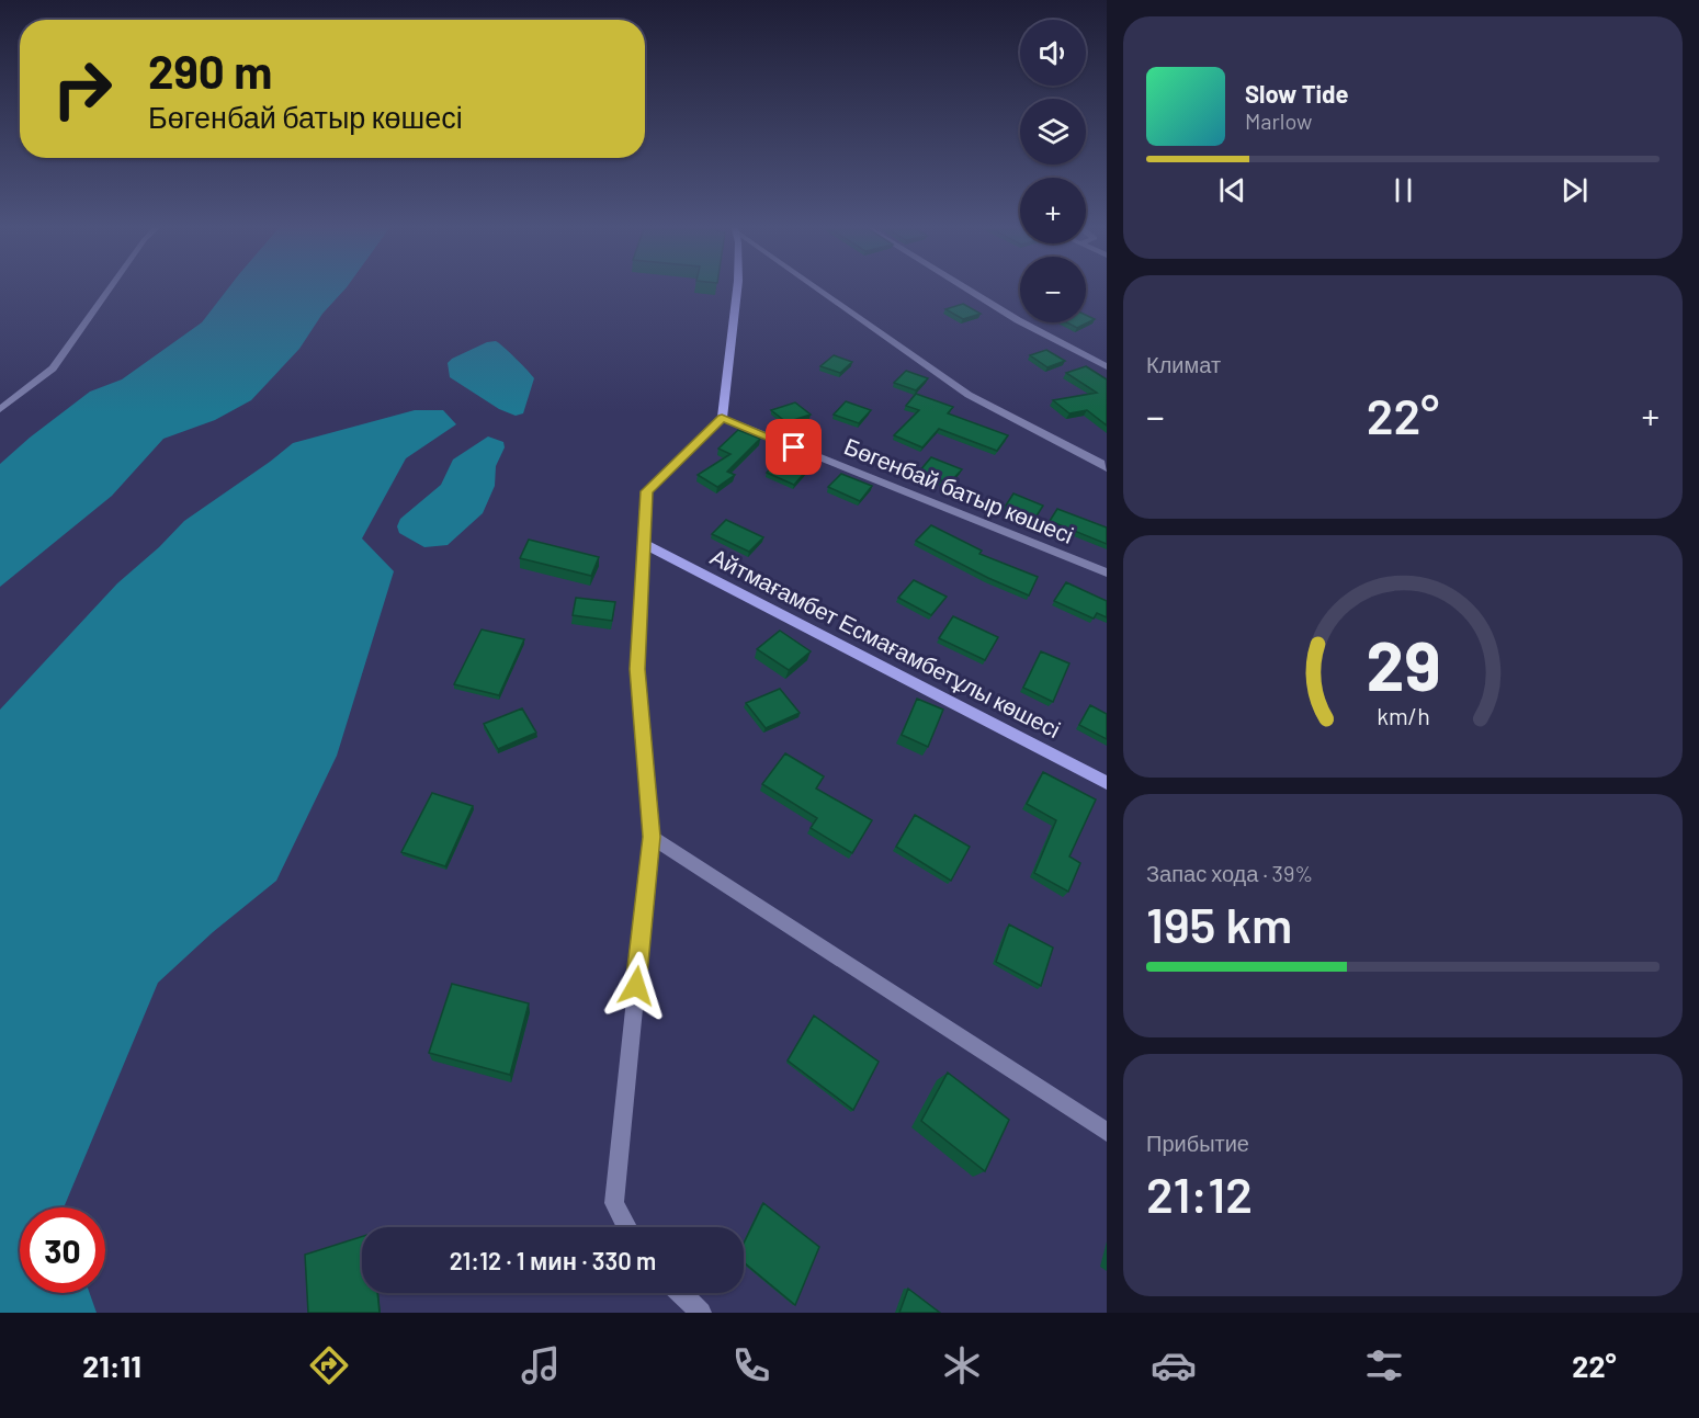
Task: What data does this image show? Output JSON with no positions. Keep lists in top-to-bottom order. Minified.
{"streets":{"street":["Бөгенбай батыр көшесі","Айтмағамбет Есмағамбетұлы көшесі"]},"page":{"map_buttons":["+","−"],"turn":["290 m","Бөгенбай батыр көшесі"],"song":["Slow Tide","Marlow"],"tile":["Климат",["Запас хода · 39%","195 km"],["Прибытие","21:12"]],"heat":["−","22°","+"],"limit":"30","trip":"21:12 · 1 мин · 330 m","tabs":["21:11","22°"],"gauge":["29","km/h"]}}
